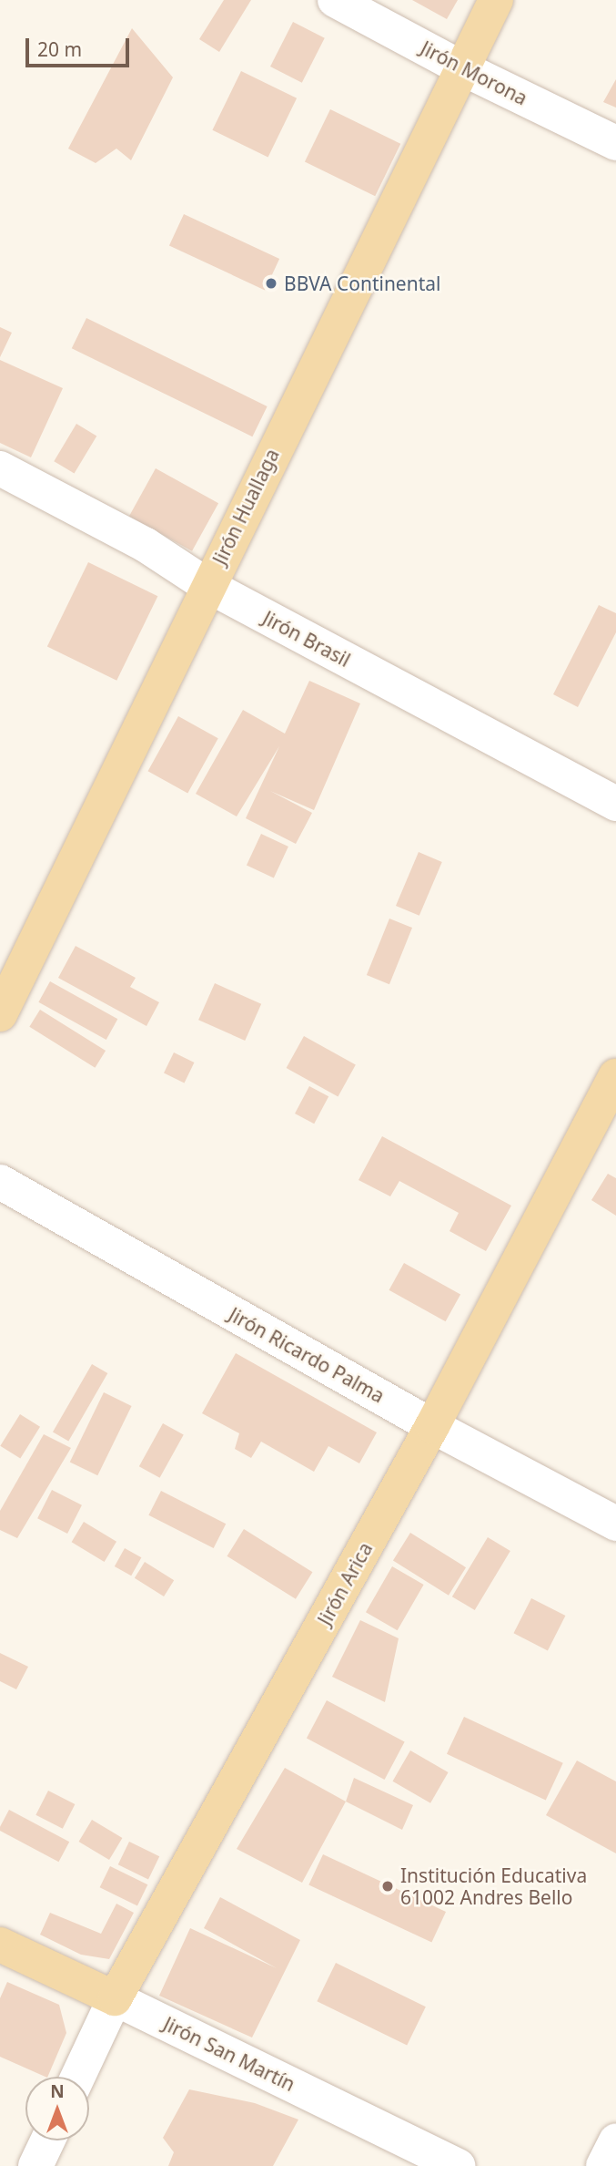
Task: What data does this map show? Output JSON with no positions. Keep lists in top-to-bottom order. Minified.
{"streets":{"main road":["Jirón Huallaga","Jirón Arica","Jirón San Martín"],"street":["Jirón Morona","Jirón Brasil","Jirón Ricardo Palma"]},"crossings":[["Jirón Morona","Jirón Huallaga"],["Jirón Huallaga","Jirón Brasil"],["Jirón Ricardo Palma","Jirón Arica"],["Jirón Arica","Jirón San Martín"]],"places":["BBVA Continental","Institución Educativa 61002 Andres Bello"],"scale_bar":"20 m","north":"top"}
